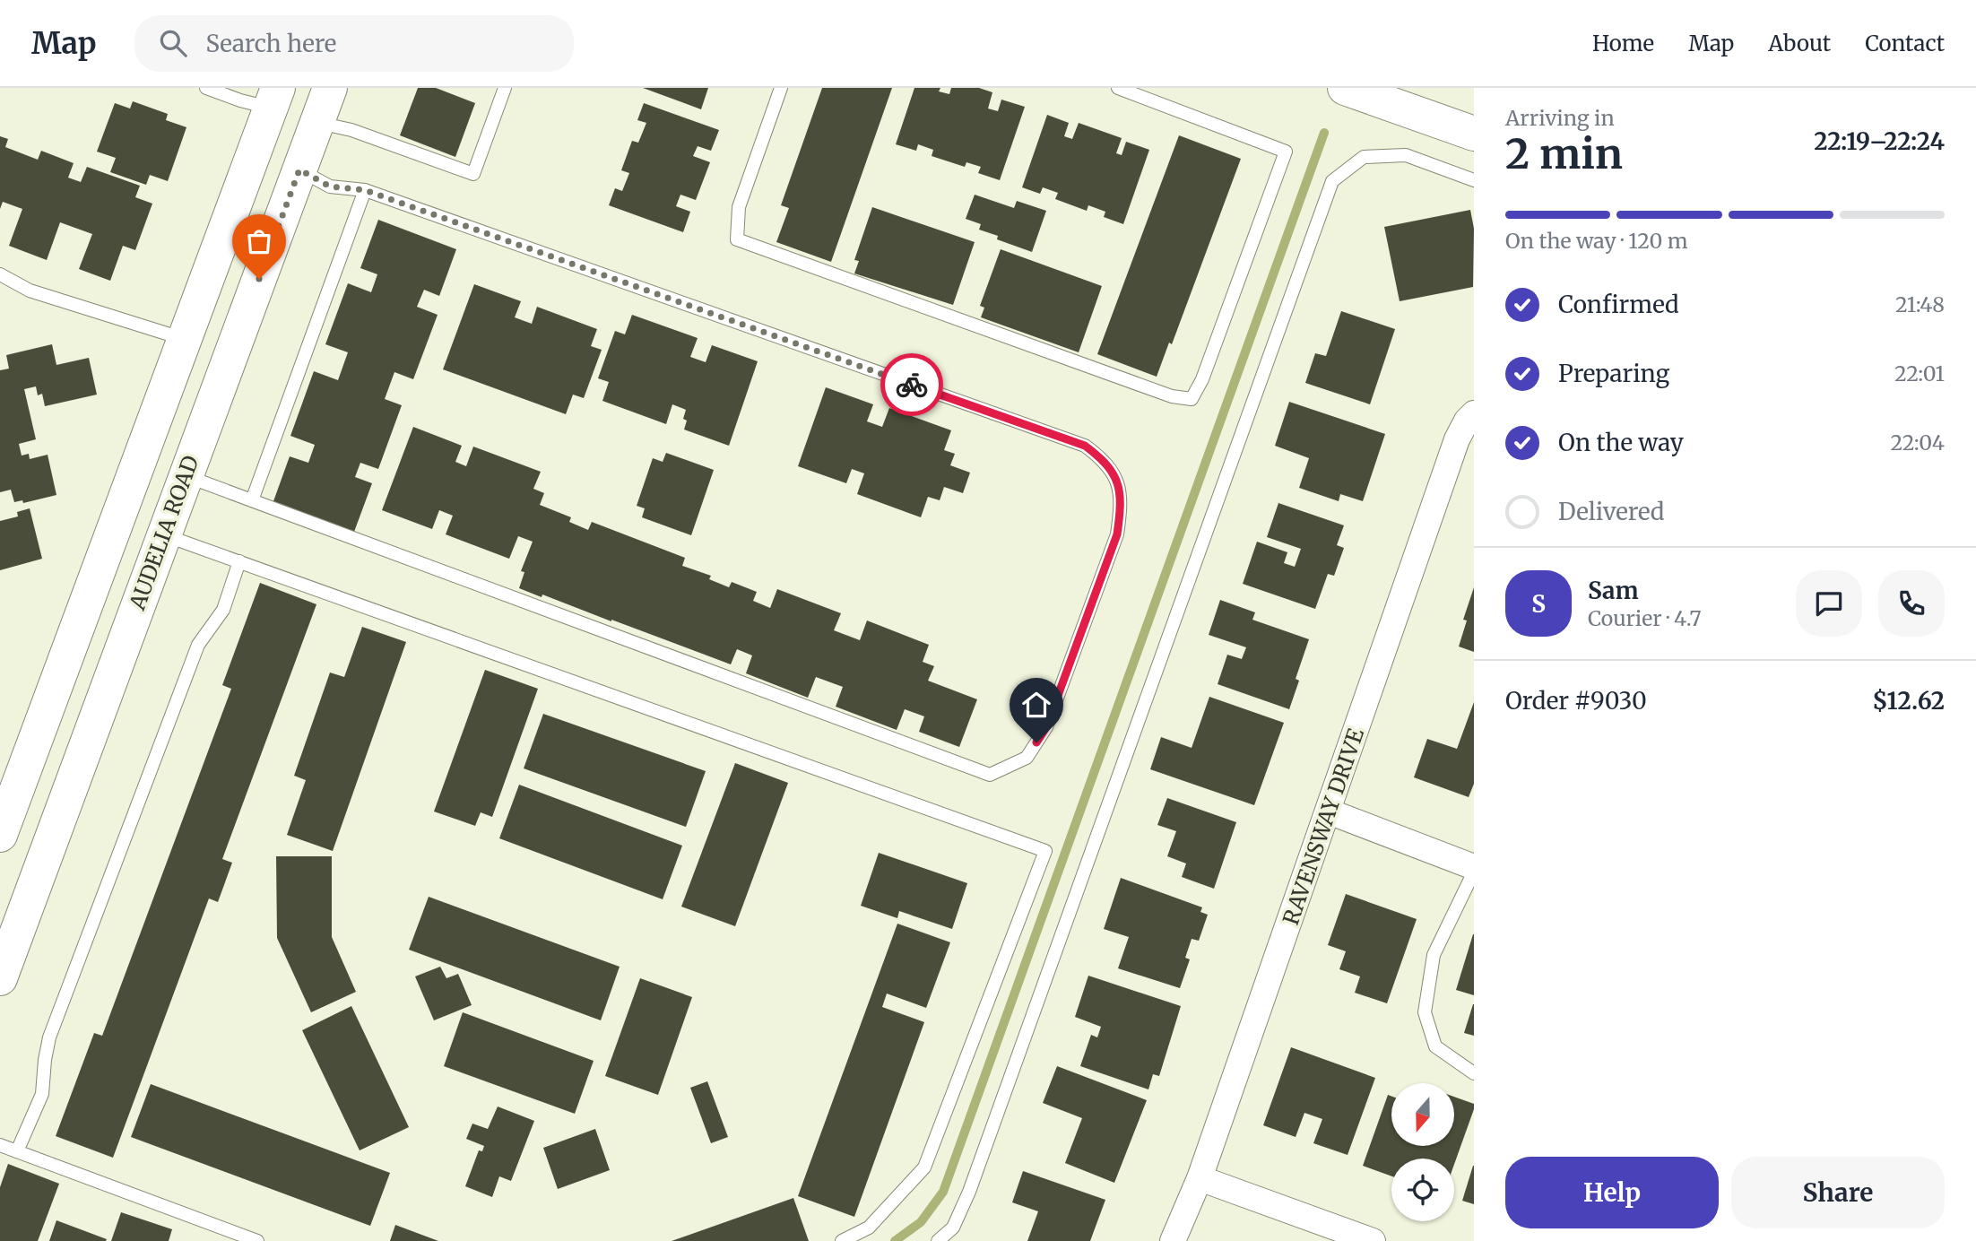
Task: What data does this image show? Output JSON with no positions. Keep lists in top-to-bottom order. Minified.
{"streets":{"main road":["AUDELIA ROAD"],"street":["RAVENSWAY DRIVE"]},"north":"bottom","page":{"header":"Map","search":"Search here","nav":["Home","Map","About","Contact"],"heading":["2 min","Arriving in","22:19–22:24"],"panel":["Sam","Courier · 4.7","Order #9030","$12.62"],"bar":"On the way · 120 m","list":[["Confirmed","21:48"],["Preparing","22:01"],["On the way","22:04"],"Delivered"],"round":"S","buttons":["Help","Share"]}}
